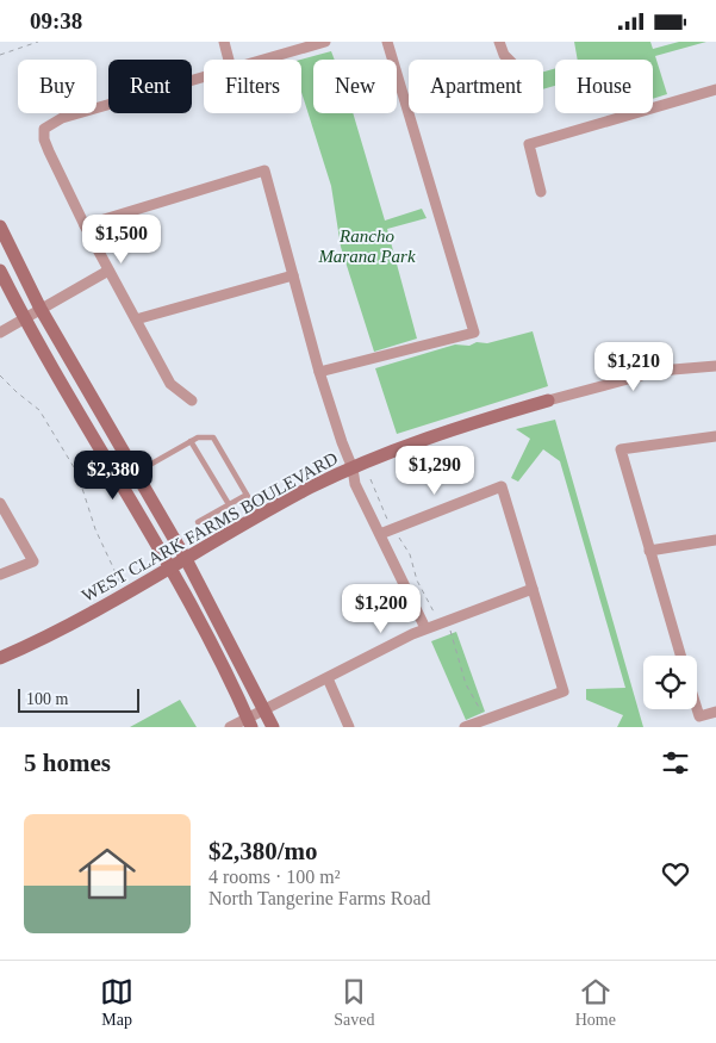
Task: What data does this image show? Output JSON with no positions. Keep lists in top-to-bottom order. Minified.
{"streets":{"street":["WEST CLARK FARMS BOULEVARD"]},"parks":["Rancho Marana Park"],"scale_bar":"100 m","page":{"status":"09:38","chip":["Buy","Rent","Filters","New","Apartment","House"],"price":["$1,500","$1,210","$1,290","$2,380","$1,200"],"scale":"100 m","heading":"5 homes","list":[{"name":"$2,380/mo","note":"4 rooms · 100 m² · North Tangerine Farms Road"}],"tabs":["Map","Saved","Home"]}}
